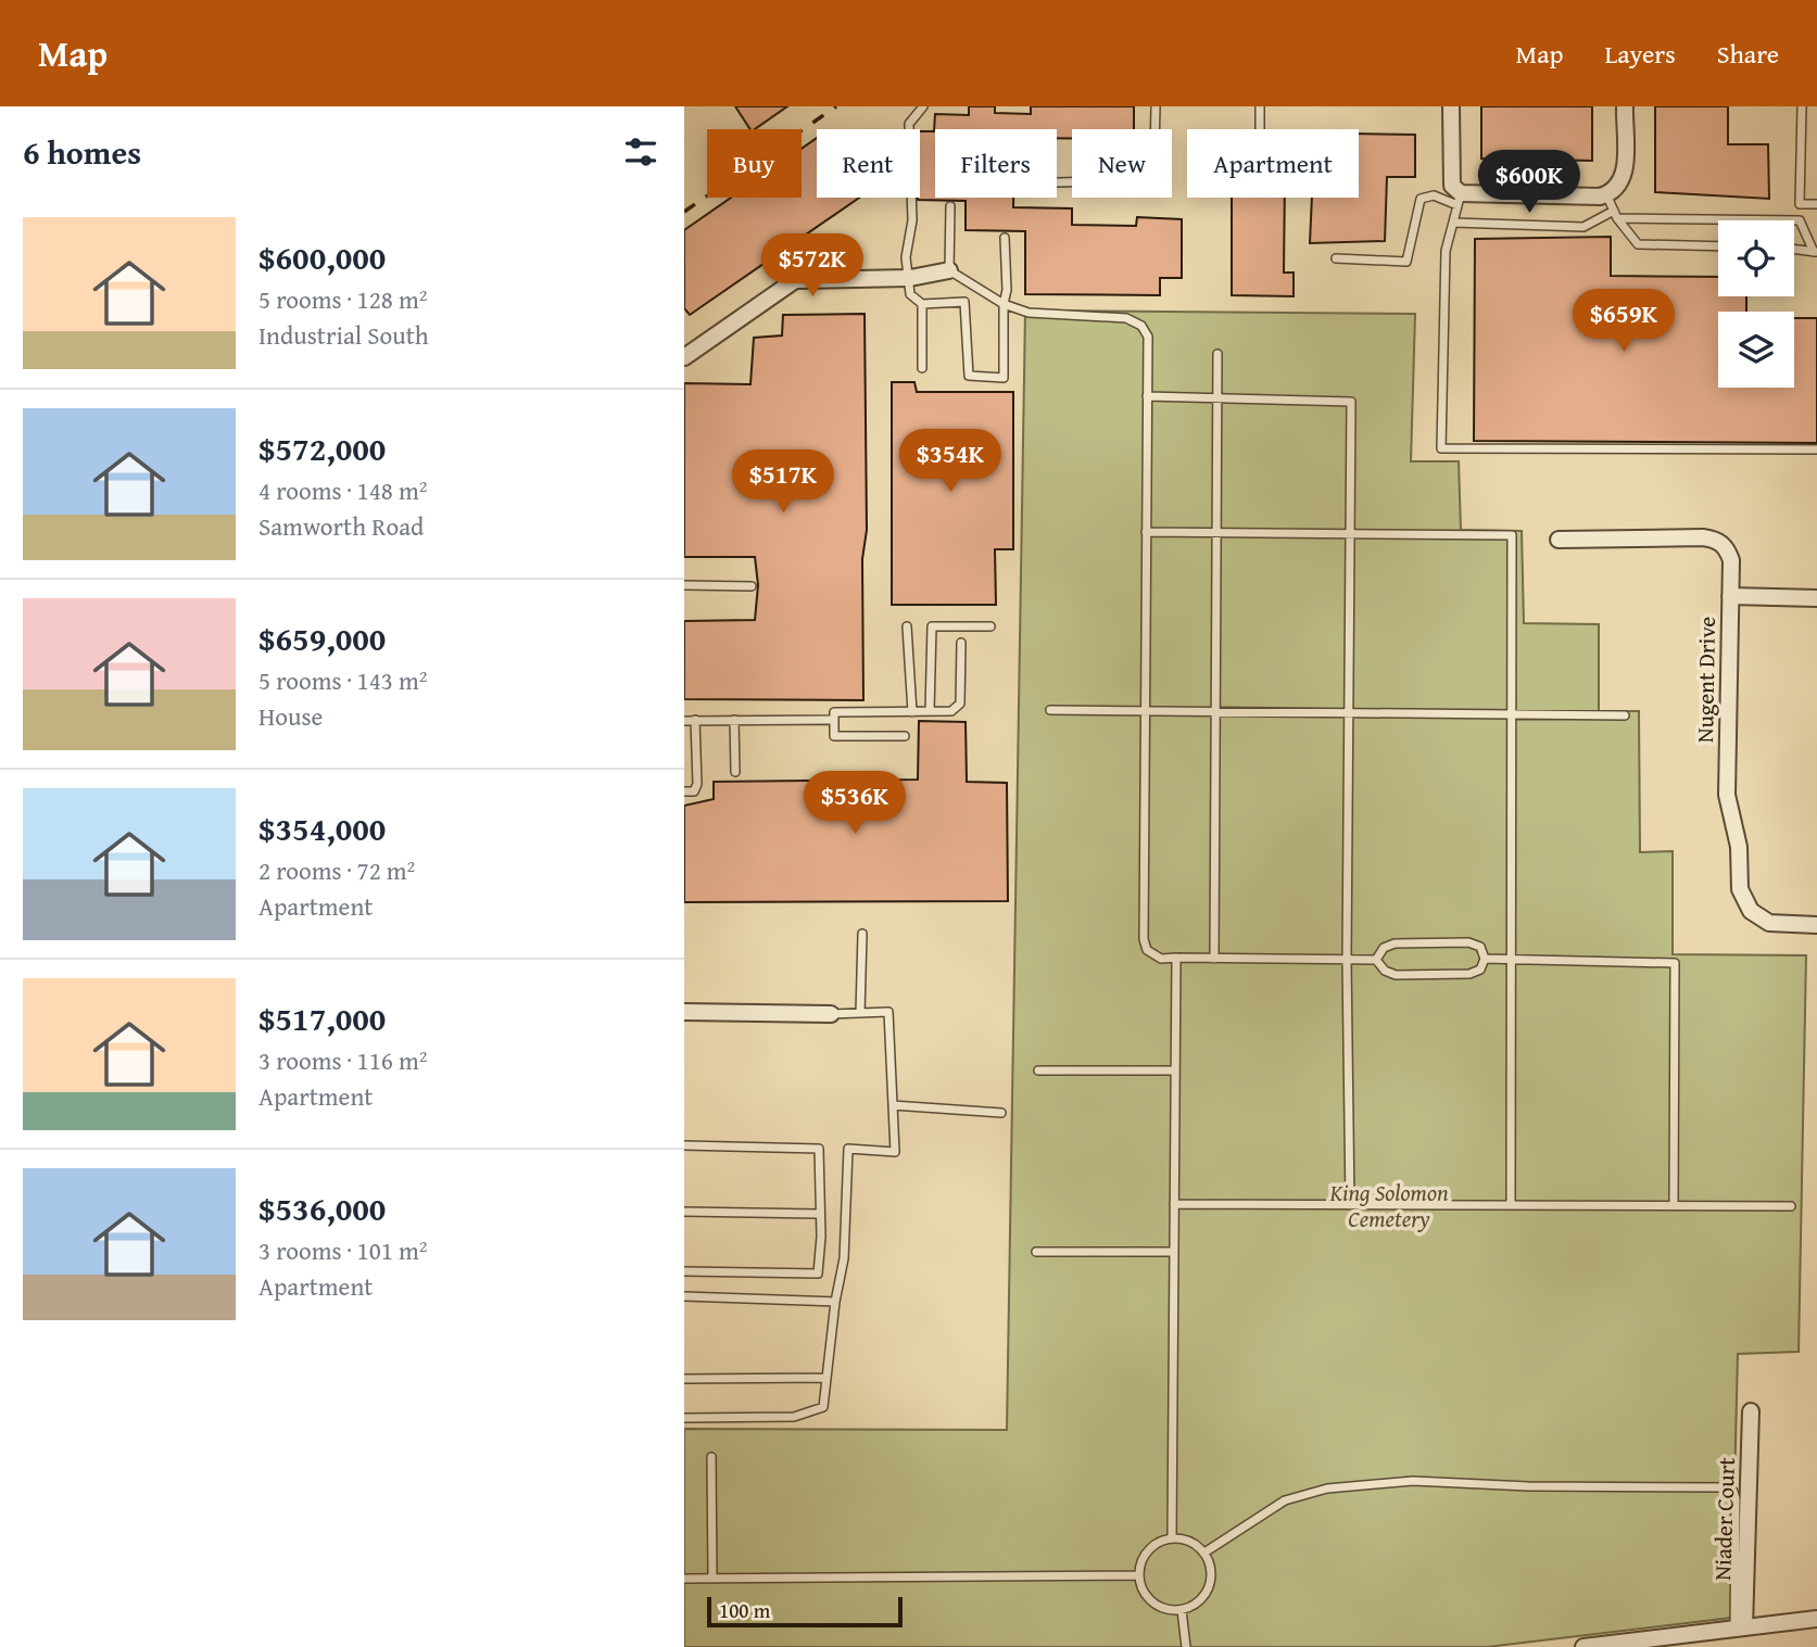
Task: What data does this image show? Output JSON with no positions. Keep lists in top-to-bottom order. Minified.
{"streets":{"street":["Nugent Drive","Niader Court"]},"parks":["King Solomon Cemetery"],"scale_bar":"100 m","page":{"header":"Map","nav":["Map","Layers","Share"],"heading":"6 homes","chip":["Buy","Rent","Filters","New","Apartment"],"price":["$600K","$572K","$659K","$354K","$517K","$536K"],"list":[{"name":"$600,000","note":"5 rooms · 128 m² · Industrial South"},{"name":"$572,000","note":"4 rooms · 148 m² · Samworth Road"},{"name":"$659,000","note":"5 rooms · 143 m² · House"},{"name":"$354,000","note":"2 rooms · 72 m² · Apartment"},{"name":"$517,000","note":"3 rooms · 116 m² · Apartment"},{"name":"$536,000","note":"3 rooms · 101 m² · Apartment"}],"scale":"100 m"}}
